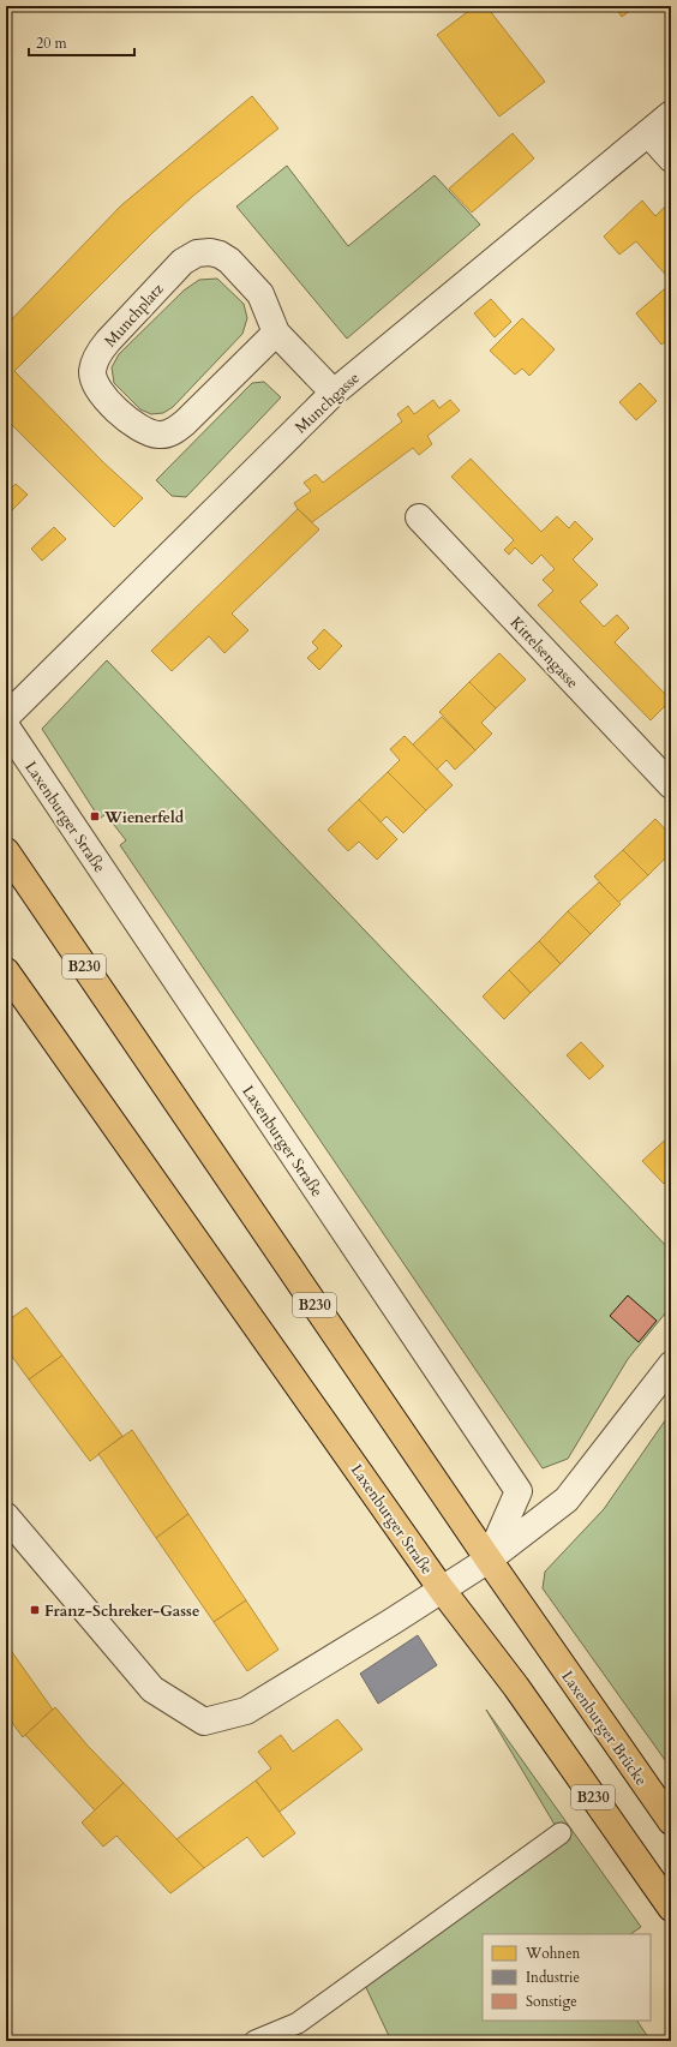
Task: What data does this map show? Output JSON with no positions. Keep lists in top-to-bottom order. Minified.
{"streets":{"main road":["Laxenburger Straße","B230","Laxenburger Brücke"],"street":["Munchplatz","Munchgasse","Kittelsengasse"]},"crossings":[["Munchplatz","Munchgasse"],["Laxenburger Straße","B230"],["Laxenburger Straße","Laxenburger Brücke"],["B230","Laxenburger Brücke"]],"places":{"transit":["Wienerfeld","Franz-Schreker-Gasse"]},"legend":["Wohnen","Industrie","Sonstige"],"scale_bar":"20 m"}
